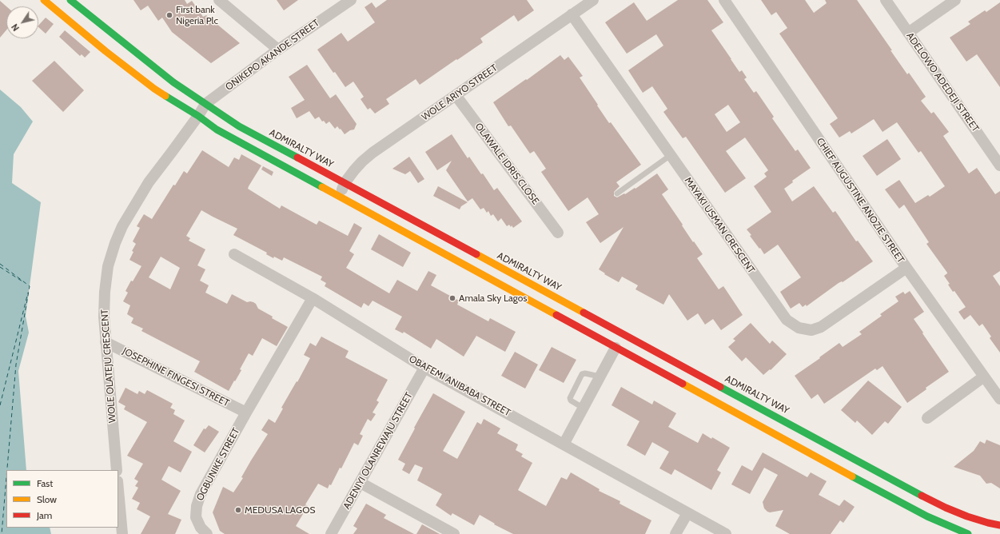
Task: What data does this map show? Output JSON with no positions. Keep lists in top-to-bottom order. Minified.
{"streets":{"main road":["ADMIRALTY WAY"],"street":["ONIKEPO AKANDE STREET","ADELOWO ADEDEJI STREET","WOLE ARIYO STREET","OLAWALE IDRIS CLOSE","CHIEF AUGUSTINE ANOZIE STREET","MAYAKI USMAN CRESCENT","WOLE OLATEJU CRESCENT","JOSEPHINE FINGESI STREET","OBAFEMI ANIBABA STREET","ADENIYI OLANREWAJU STREET","OGBUNIKE STREET"]},"crossings":[["ONIKEPO AKANDE STREET","ADMIRALTY WAY"],["ONIKEPO AKANDE STREET","WOLE OLATEJU CRESCENT"],["WOLE ARIYO STREET","ADMIRALTY WAY"],["WOLE ARIYO STREET","OLAWALE IDRIS CLOSE"],["WOLE ARIYO STREET","MAYAKI USMAN CRESCENT"],["CHIEF AUGUSTINE ANOZIE STREET","MAYAKI USMAN CRESCENT"],["WOLE OLATEJU CRESCENT","JOSEPHINE FINGESI STREET"],["JOSEPHINE FINGESI STREET","OGBUNIKE STREET"],["OBAFEMI ANIBABA STREET","ADENIYI OLANREWAJU STREET"]],"places":["First bank Nigeria Plc","Amala Sky Lagos","MEDUSA LAGOS"],"legend":["Fast","Slow","Jam"],"north":"bottom left"}
